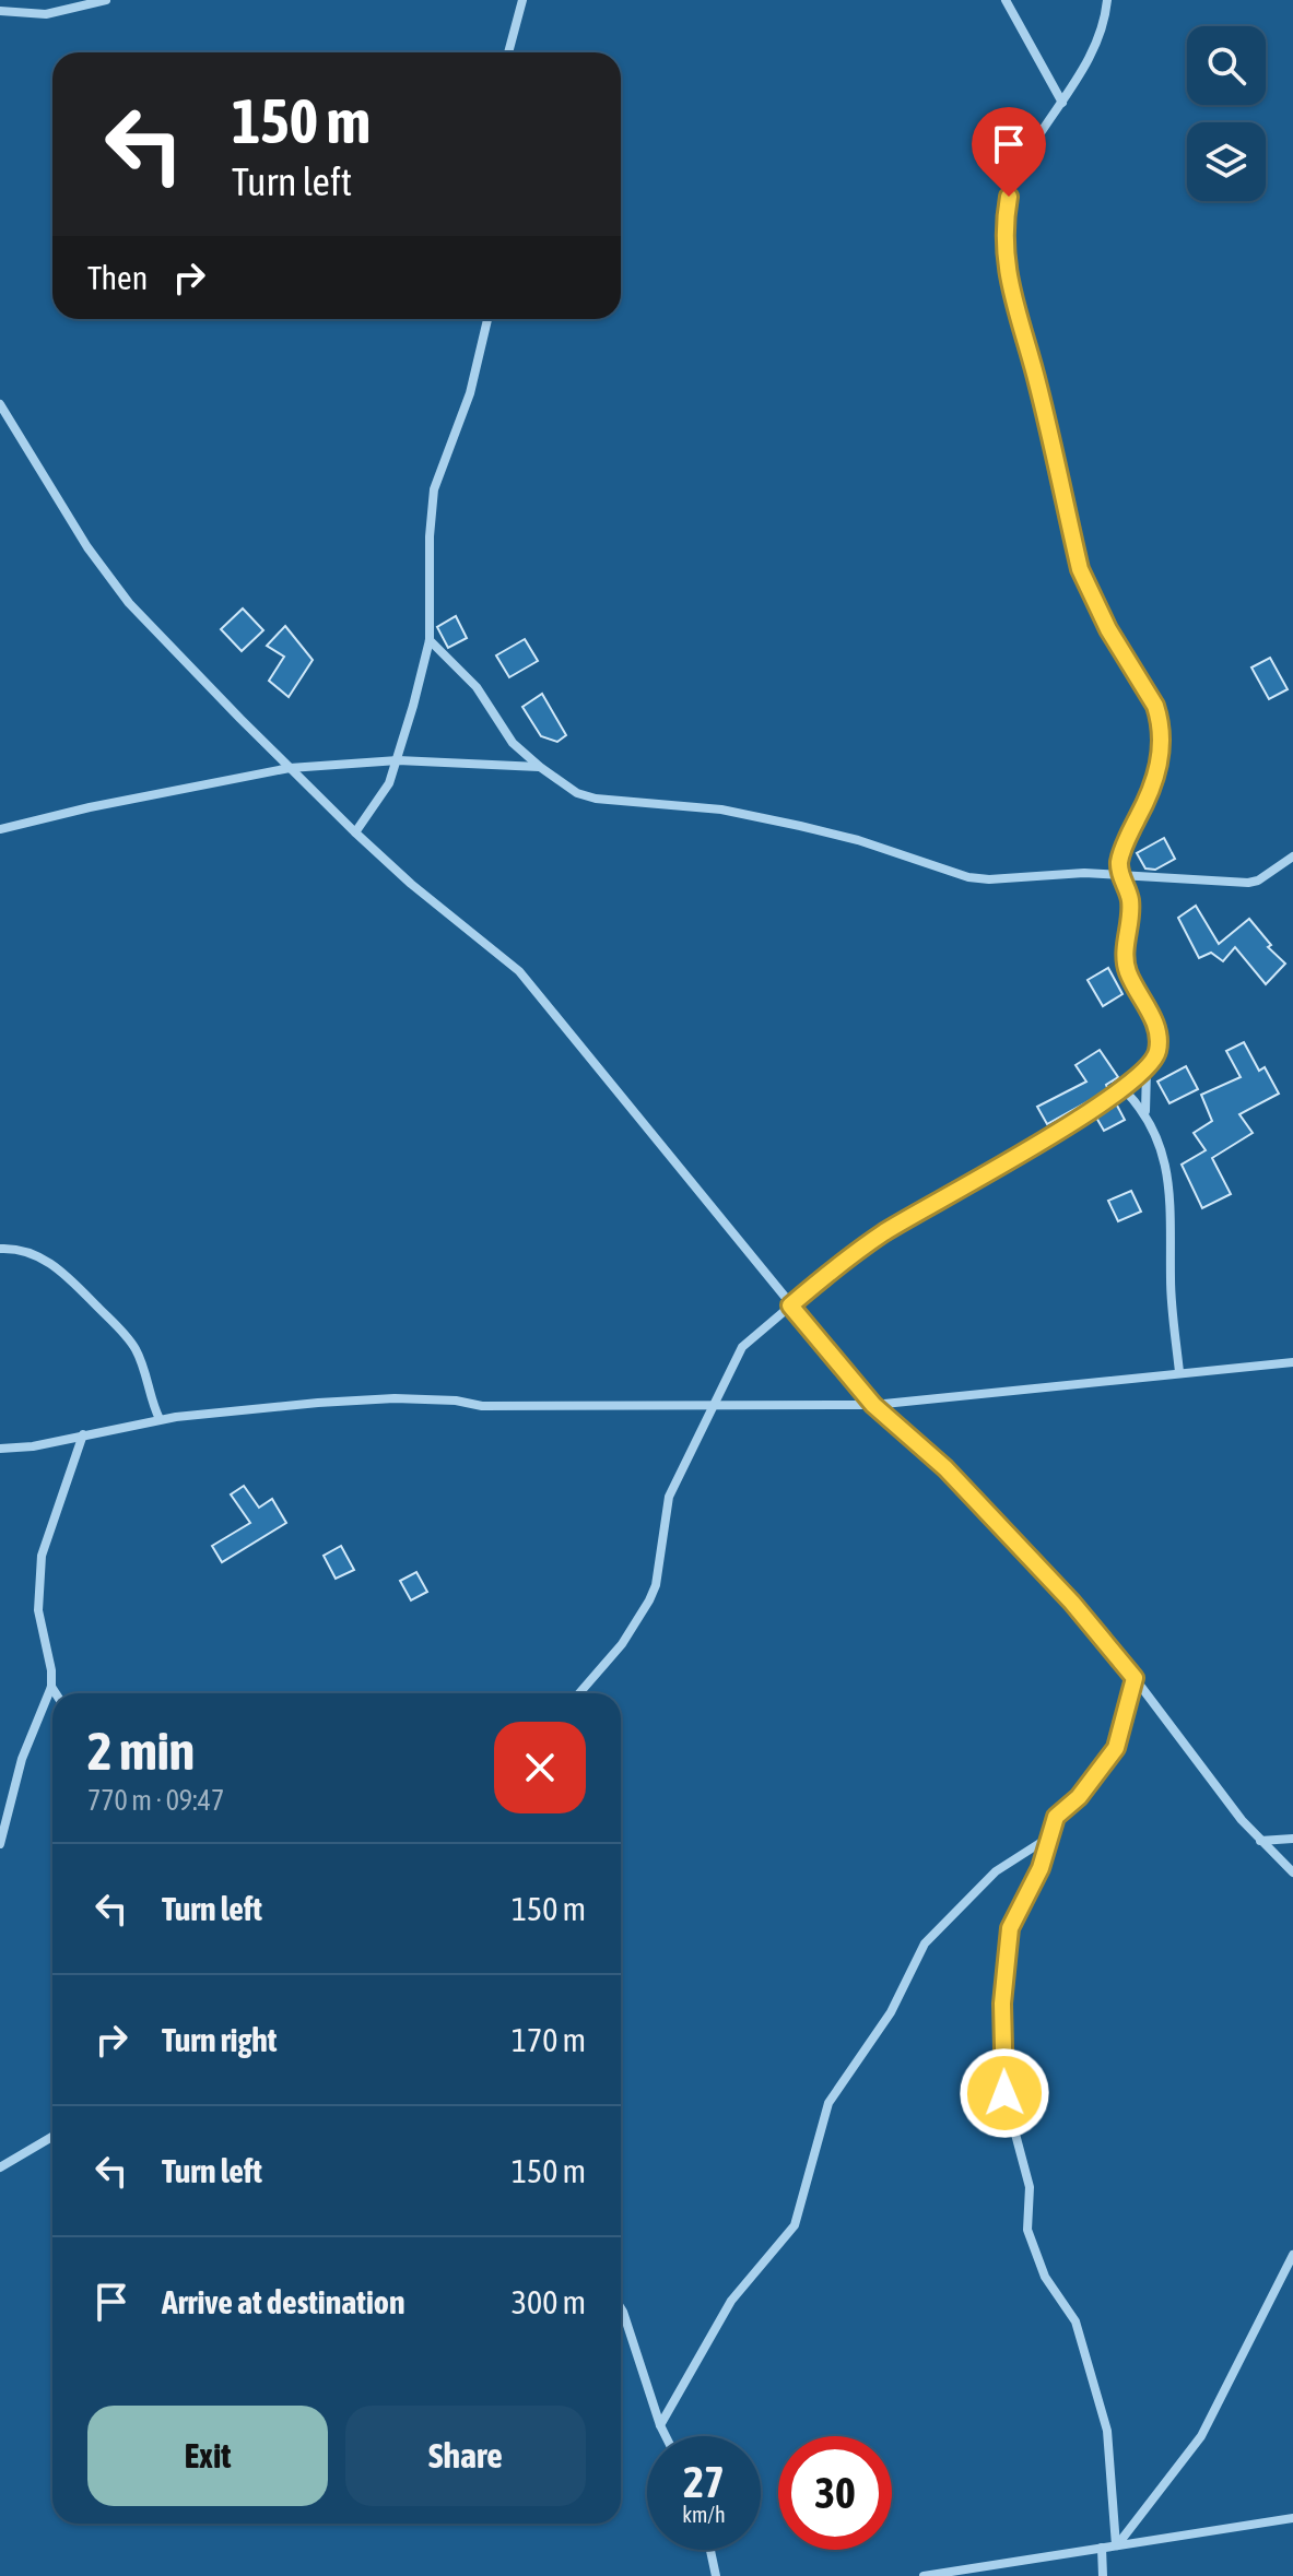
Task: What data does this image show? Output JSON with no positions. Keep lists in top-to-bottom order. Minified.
{"page":{"turn":["150 m","Turn left"],"then":"Then","heading":["2 min","770 m · 09:47"],"list":[{"name":"Turn left","value":"150 m"},{"name":"Turn right","value":"170 m"},{"name":"Turn left","value":"150 m"},{"name":"Arrive at destination","value":"300 m"}],"buttons":["Exit","Share"],"speed":"27 km/h","limit":"30"}}
